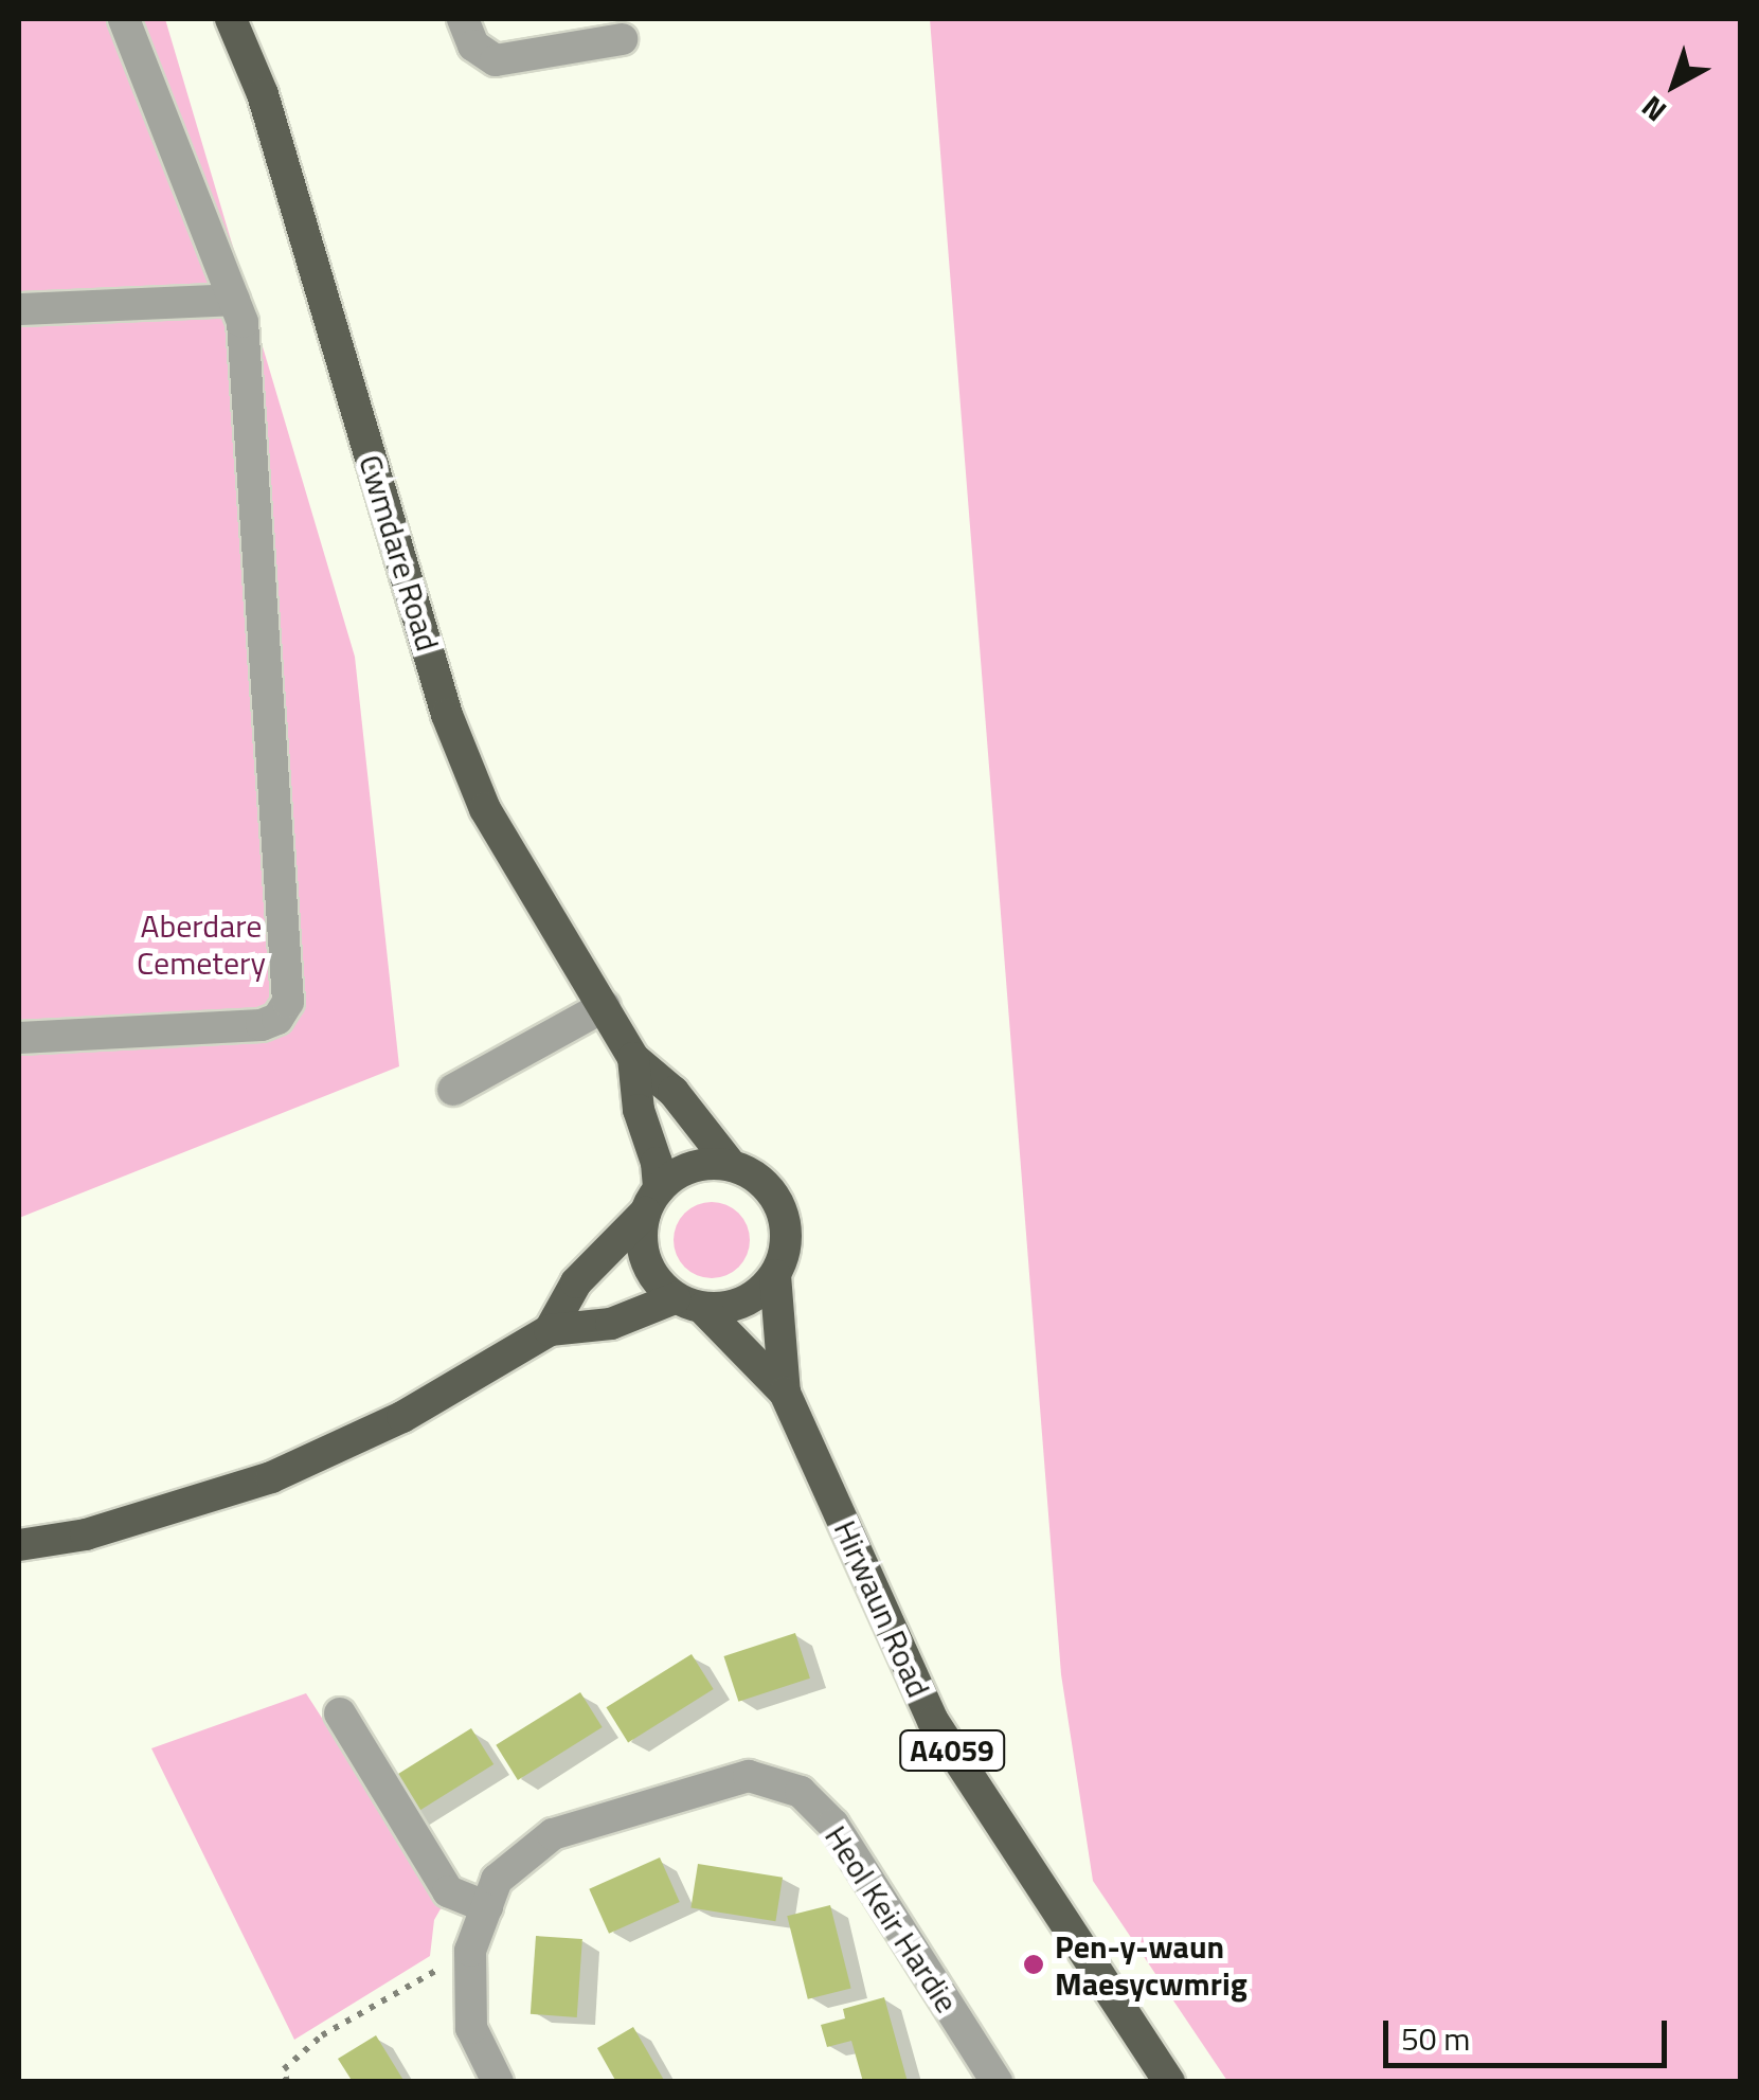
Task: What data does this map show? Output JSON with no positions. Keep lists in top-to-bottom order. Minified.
{"streets":{"main road":["Cwmdare Road","Hirwaun Road","A4059"],"street":["Heol Keir Hardie"]},"crossings":[["Cwmdare Road","Hirwaun Road"]],"parks":["Aberdare Cemetery"],"places":["Pen-y-waun Maesycwmrig"],"scale_bar":"50 m","north":"bottom left"}
